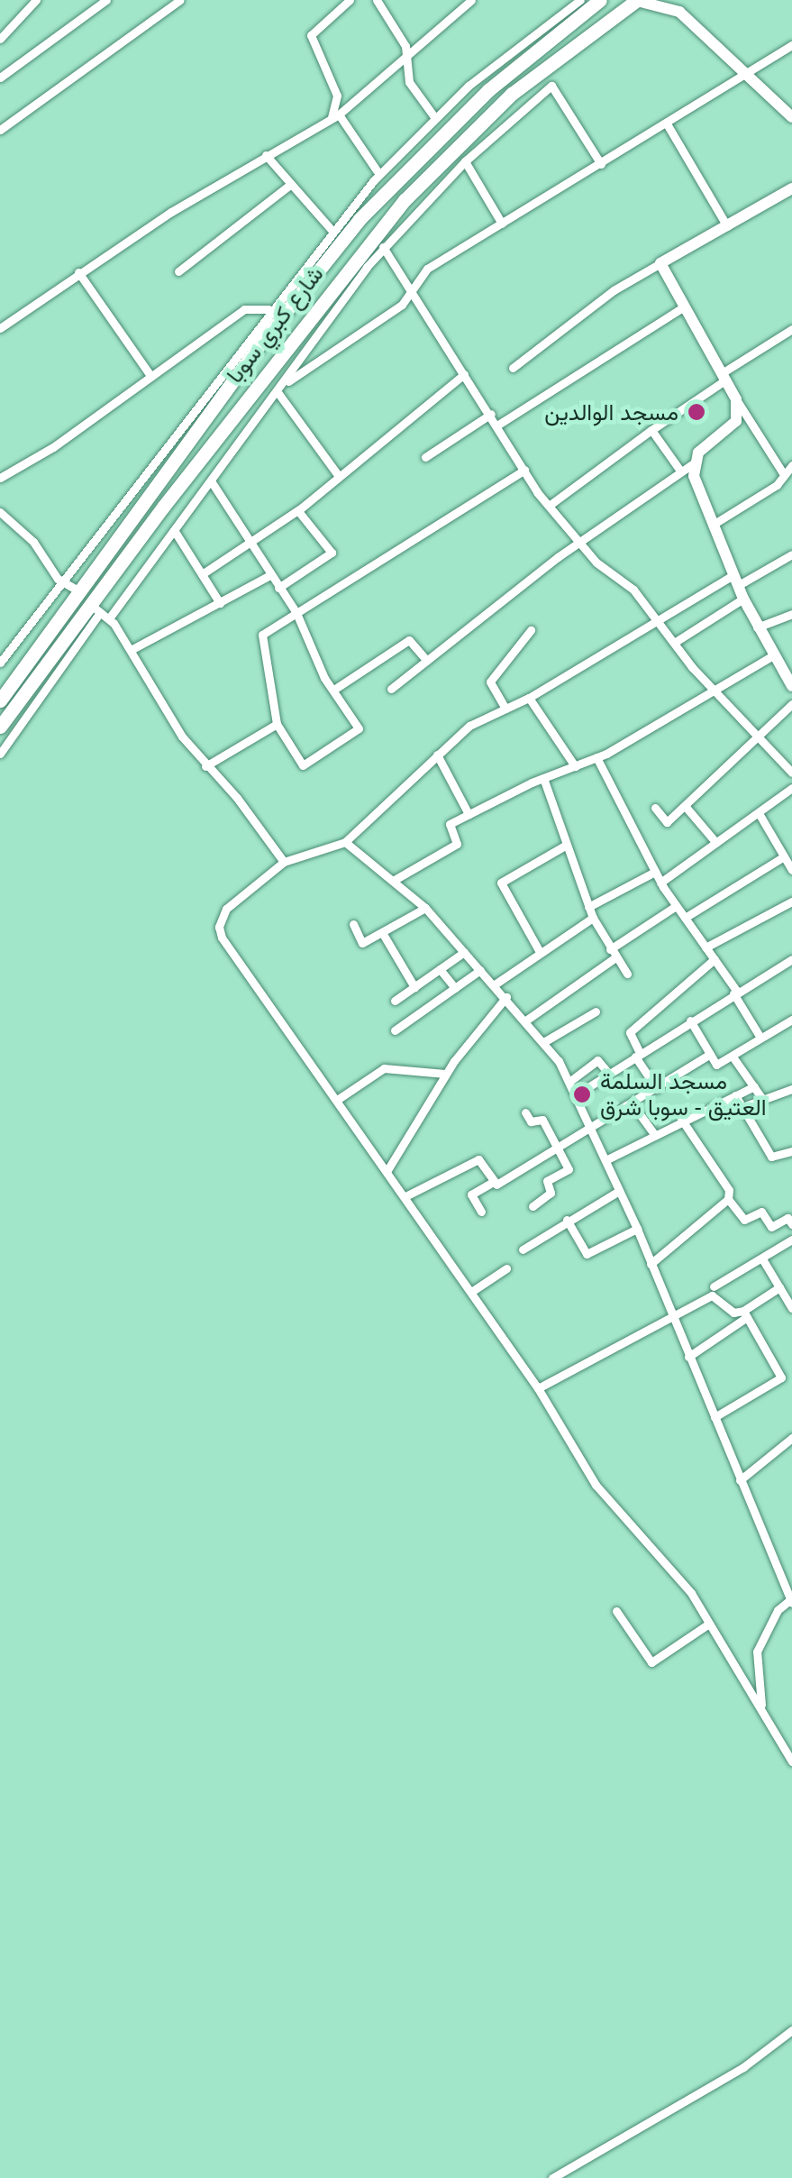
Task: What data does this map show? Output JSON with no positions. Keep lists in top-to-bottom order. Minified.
{"streets":{"highway":["شارع كبري سوبا"]},"places":["مسجد الوالدين","مسجد السلمة العتيق - سوبا شرق"]}
